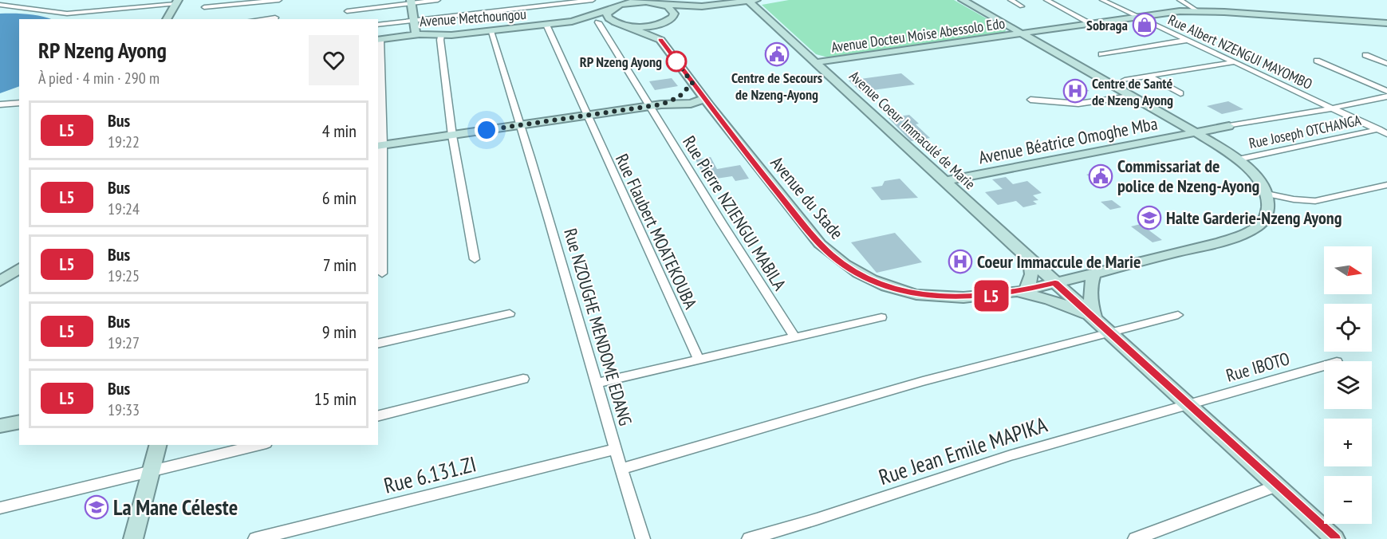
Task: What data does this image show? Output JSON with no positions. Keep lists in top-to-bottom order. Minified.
{"streets":{"main road":["Avenue Metchoungou","Avenue Docteu Moise Abessolo Edo","Avenue Coeur Immaculé de Marie","Avenue Béatrice Omoghe Mba","Avenue du Stade"],"street":["Rue Albert NZENGUI MAYOMBO","Rue Joseph OTCHANGA","Rue Pierre NZIENGUI MABILA","Rue Flaubert MOATEKOUBA","Rue NZOUGHE MENDOME EDANG","Rue IBOTO","Rue Jean Emile MAPIKA","Rue 6.131.ZI"]},"crossings":[["Avenue Metchoungou","Rue Flaubert MOATEKOUBA"],["Avenue Metchoungou","Rue NZOUGHE MENDOME EDANG"],["Avenue Docteu Moise Abessolo Edo","Rue Albert NZENGUI MAYOMBO"],["Avenue Docteu Moise Abessolo Edo","Avenue Coeur Immaculé de Marie"],["Rue Albert NZENGUI MAYOMBO","Rue Joseph OTCHANGA"],["Avenue Coeur Immaculé de Marie","Avenue Béatrice Omoghe Mba"],["Avenue Coeur Immaculé de Marie","Avenue du Stade"],["Rue NZOUGHE MENDOME EDANG","Rue 6.131.ZI"],["Rue IBOTO","Rue Jean Emile MAPIKA"]],"places":{"shop":["Sobraga"],"public building":["Centre de Secours de Nzeng-Ayong","Commissariat de police de Nzeng-Ayong"],"other":["RP Nzeng Ayong"],"hospital":["Centre de Santé de Nzeng Ayong","Coeur Immaccule de Marie"],"school or university":["Halte Garderie-Nzeng Ayong","La Mane Céleste"]},"lines":["bus line L5"],"north":"right","page":{"on_map":"L5","heading":["RP Nzeng Ayong","À pied · 4 min · 290 m"],"list":[{"mark":"L5","name":"Bus","note":"19:22","value":"4 min"},{"mark":"L5","name":"Bus","note":"19:24","value":"6 min"},{"mark":"L5","name":"Bus","note":"19:25","value":"7 min"},{"mark":"L5","name":"Bus","note":"19:27","value":"9 min"},{"mark":"L5","name":"Bus","note":"19:33","value":"15 min"}],"map_buttons":["+","−"]}}
